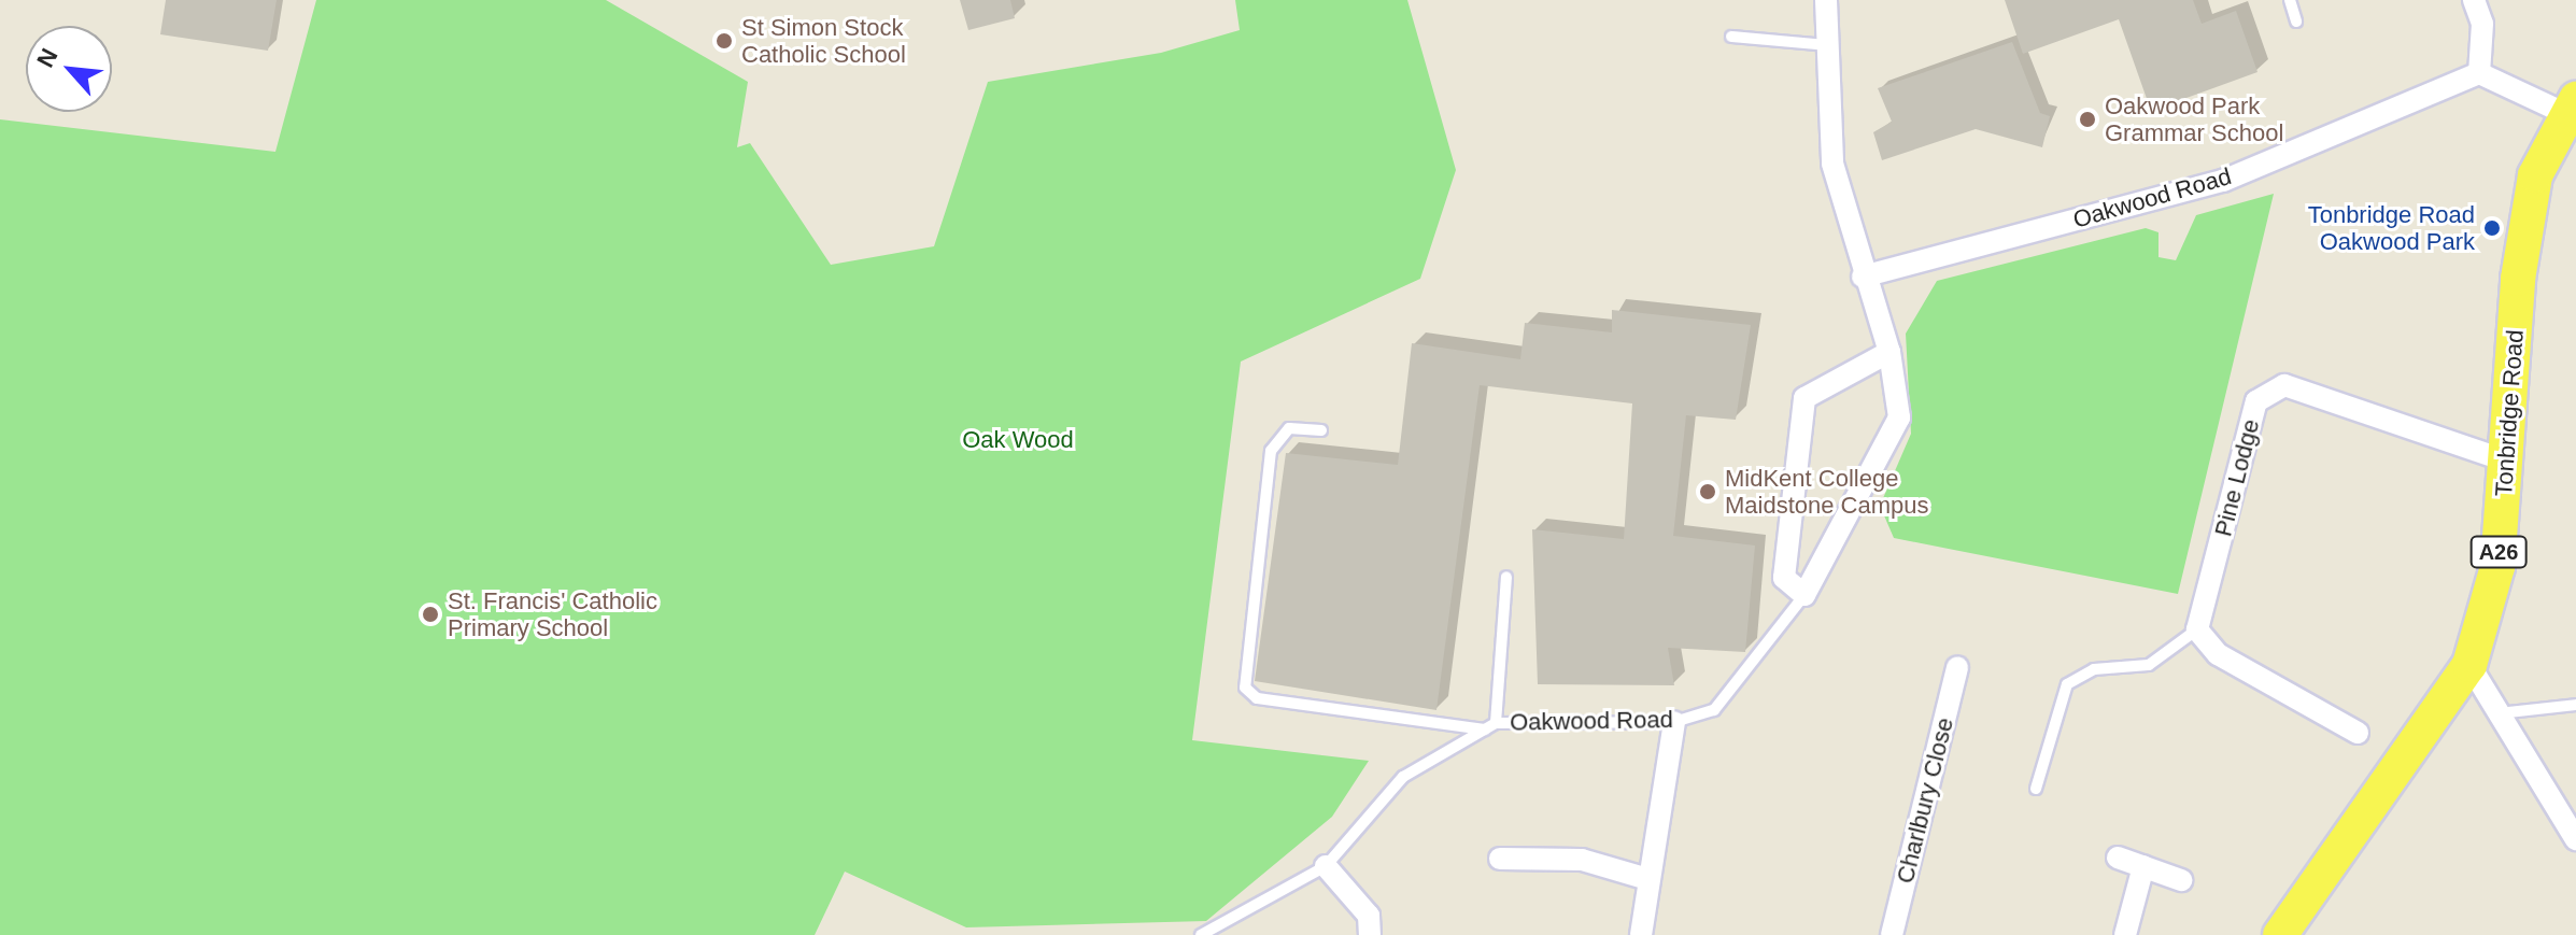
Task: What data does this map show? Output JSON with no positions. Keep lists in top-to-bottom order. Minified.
{"streets":{"main road":["Tonbridge Road","A26"],"street":["Oakwood Road","Pine Lodge","Charlbury Close"]},"crossings":[["Tonbridge Road","Pine Lodge"]],"parks":["Oak Wood"],"places":["St Simon Stock Catholic School","Oakwood Park Grammar School","Tonbridge Road Oakwood Park","MidKent College Maidstone Campus","St. Francis' Catholic Primary School"],"north":"top left"}
